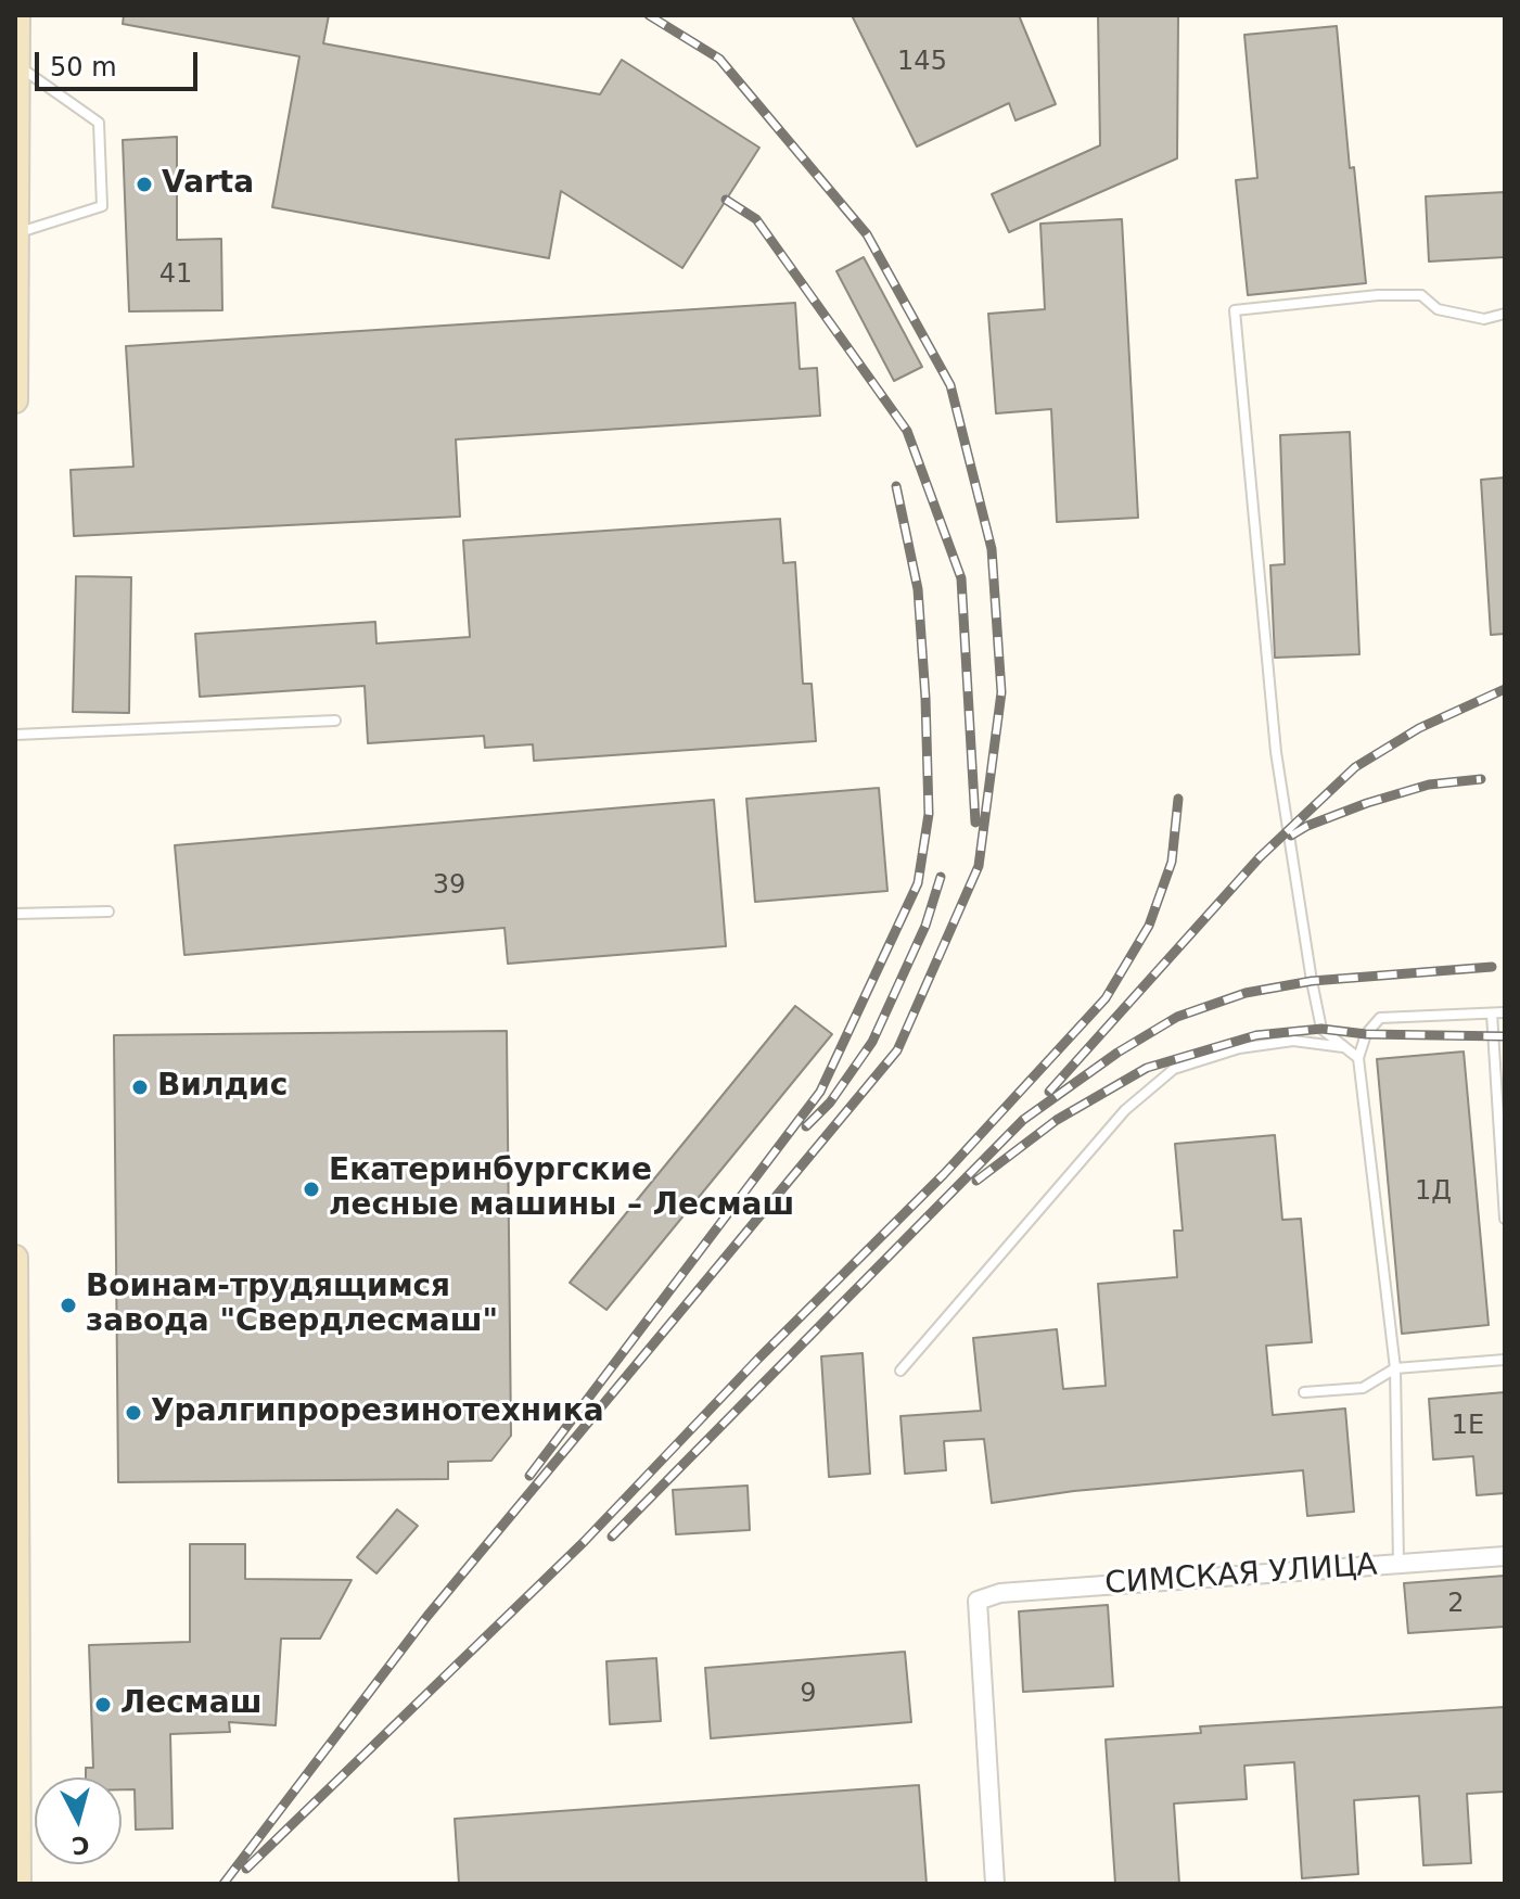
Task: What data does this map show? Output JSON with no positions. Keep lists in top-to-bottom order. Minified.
{"streets":{"street":["СИМСКАЯ УЛИЦА"]},"places":["Varta","Вилдис","Екатеринбургские лесные машины – Лесмаш","Воинам-трудящимся завода \"Свердлесмаш\"","Уралгипрорезинотехника","Лесмаш"],"house_numbers":["145","41","39","1Д","1Е","2","9"],"scale_bar":"50 m","north":"bottom"}
